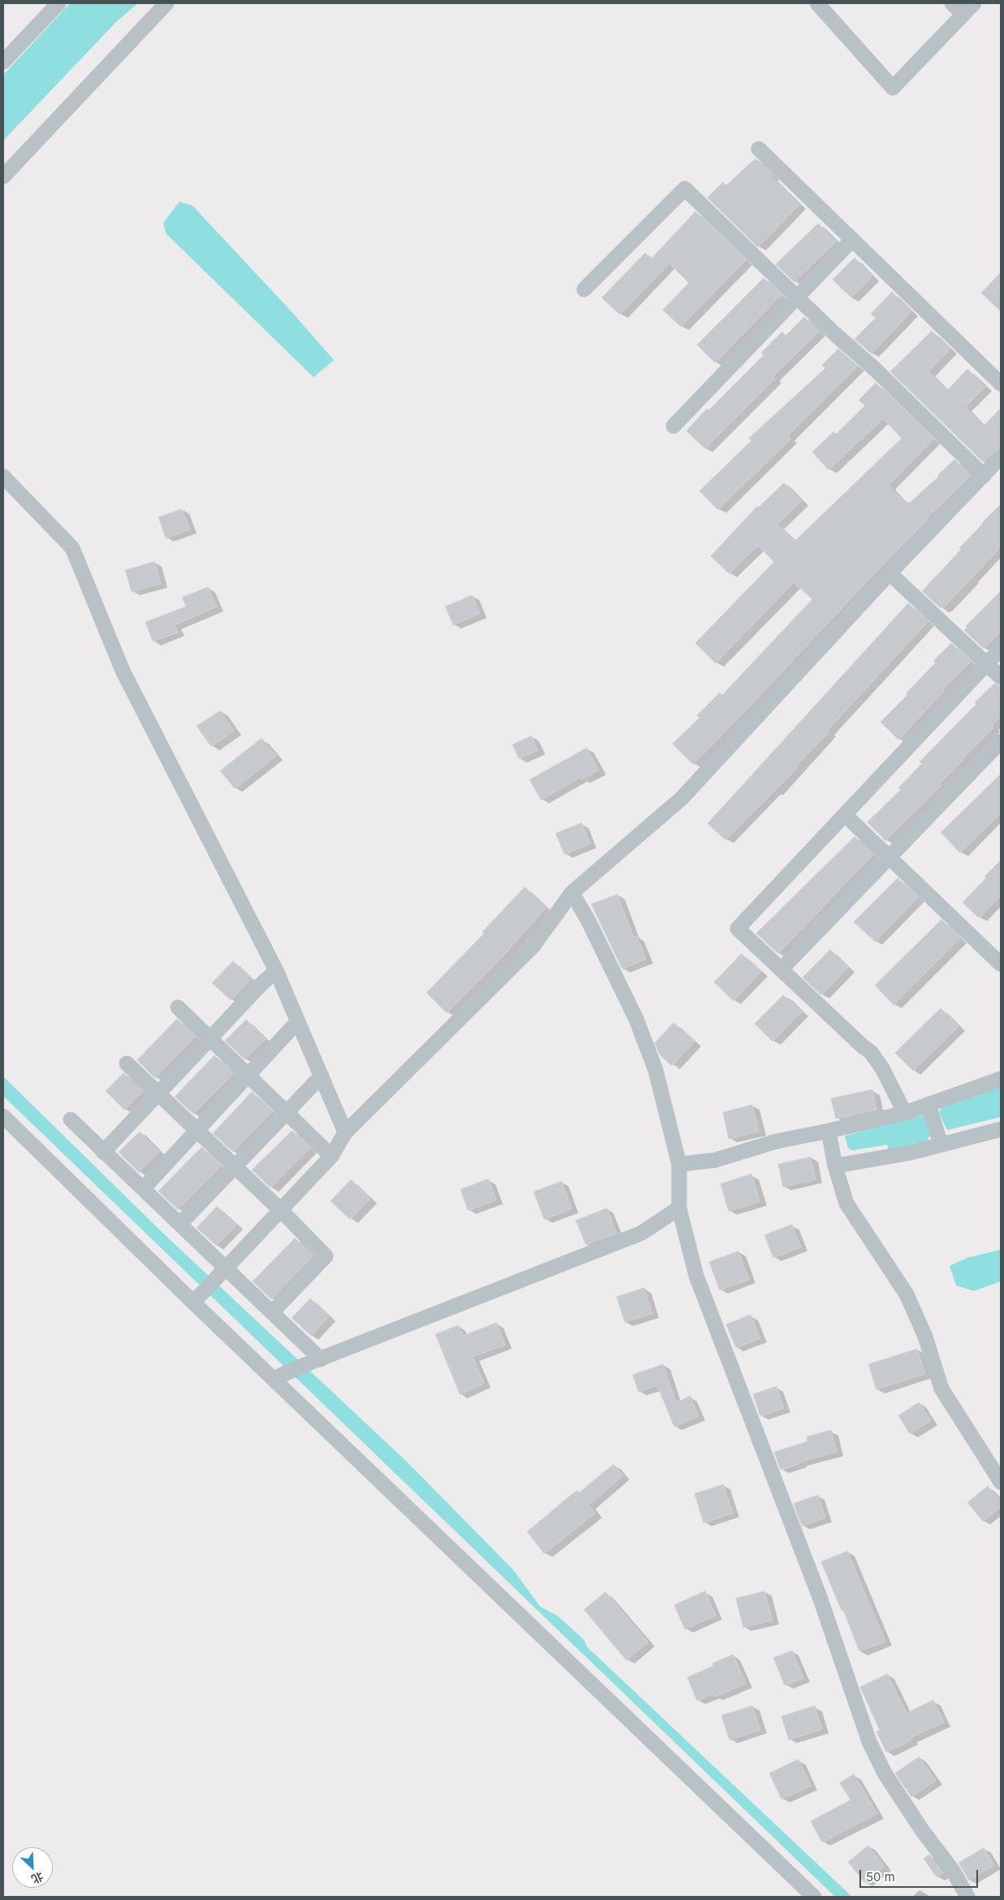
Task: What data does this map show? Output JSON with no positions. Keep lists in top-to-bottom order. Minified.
{"scale_bar":"50 m","north":"bottom right"}
